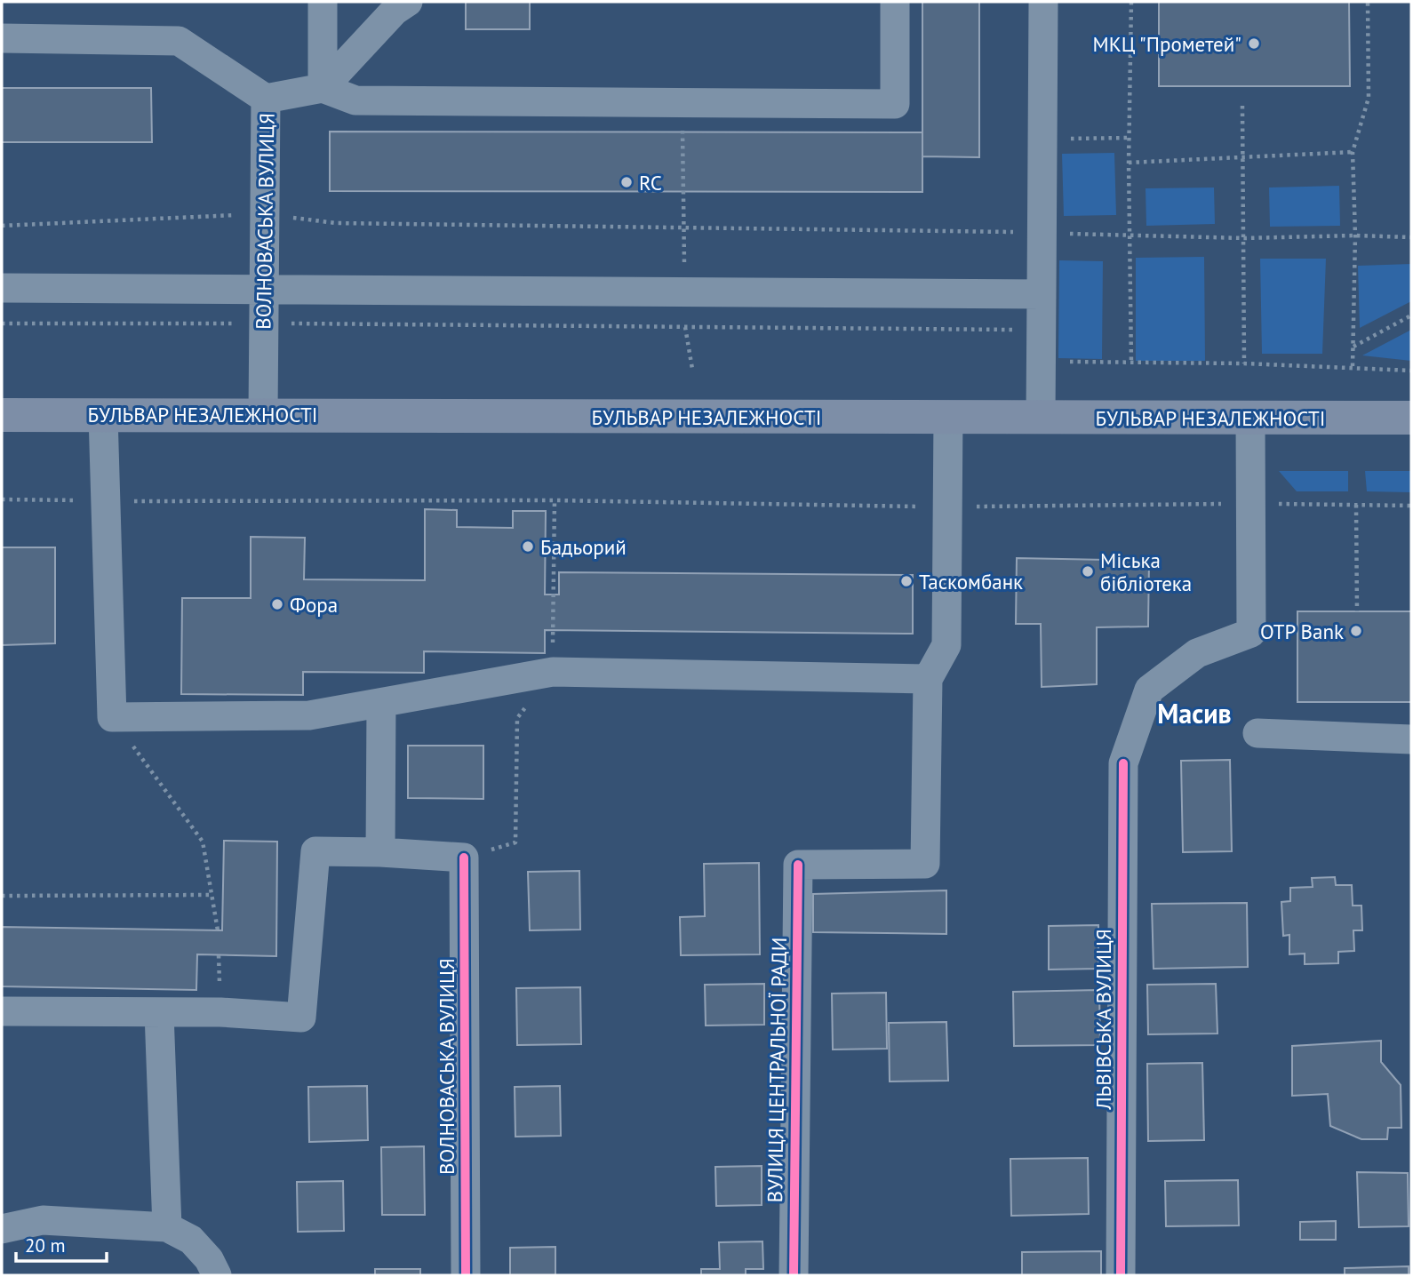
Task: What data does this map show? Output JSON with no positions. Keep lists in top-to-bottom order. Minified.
{"streets":{"main road":["БУЛЬВАР НЕЗАЛЕЖНОСТІ"],"street":["ВОЛНОВАСЬКА ВУЛИЦЯ","ЛЬВІВСЬКА ВУЛИЦЯ","ВУЛИЦЯ ЦЕНТРАЛЬНОЇ РАДИ"]},"crossings":[["ВОЛНОВАСЬКА ВУЛИЦЯ","БУЛЬВАР НЕЗАЛЕЖНОСТІ"]],"districts":["Масив"],"places":["МКЦ \"Прометей\"","RC","Бадьорий","Міська бібліотека","Таскомбанк","Фора","OTP Bank"],"scale_bar":"20 m"}
